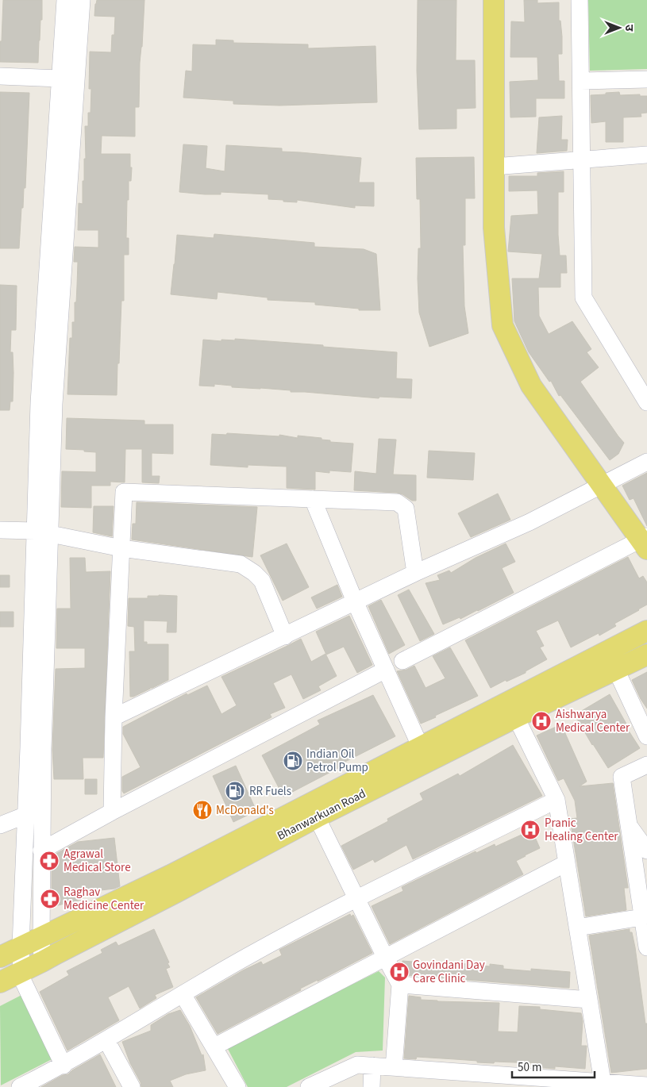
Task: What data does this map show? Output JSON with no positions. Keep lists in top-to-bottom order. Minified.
{"streets":{"main road":["Bhanwarkuan Road"]},"places":{"hospital":["Aishwarya Medical Center","Pranic Healing Center","Govindani Day Care Clinic"],"fuel station":["Indian Oil Petrol Pump","RR Fuels"],"restaurant":["McDonald's"],"pharmacy":["Agrawal Medical Store","Raghav Medicine Center"]},"scale_bar":"50 m","north":"right"}
